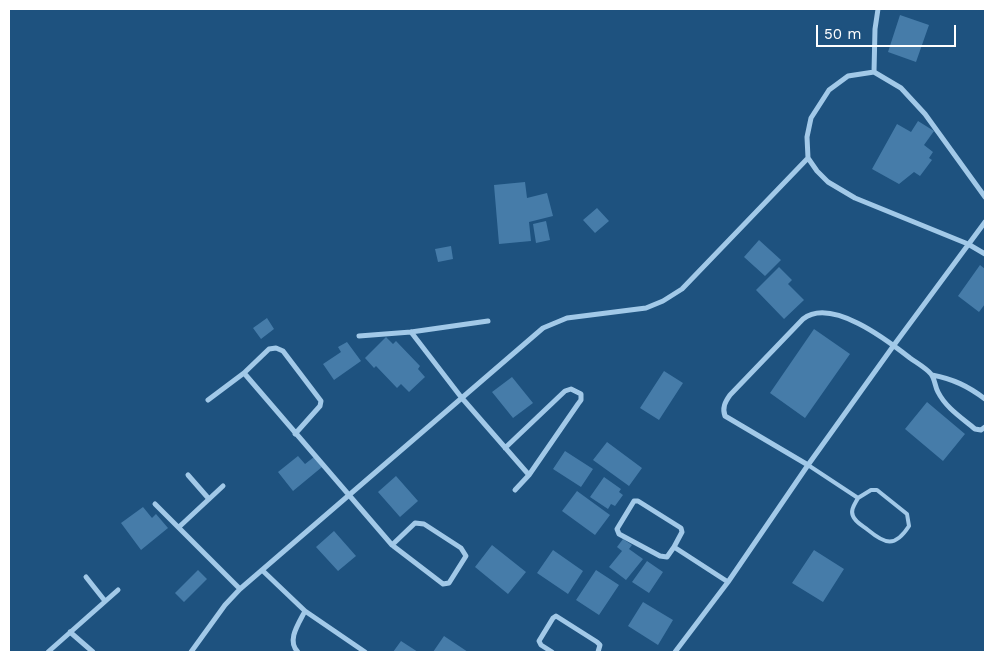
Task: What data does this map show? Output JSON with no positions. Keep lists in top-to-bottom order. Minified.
{"scale_bar":"50 m"}
